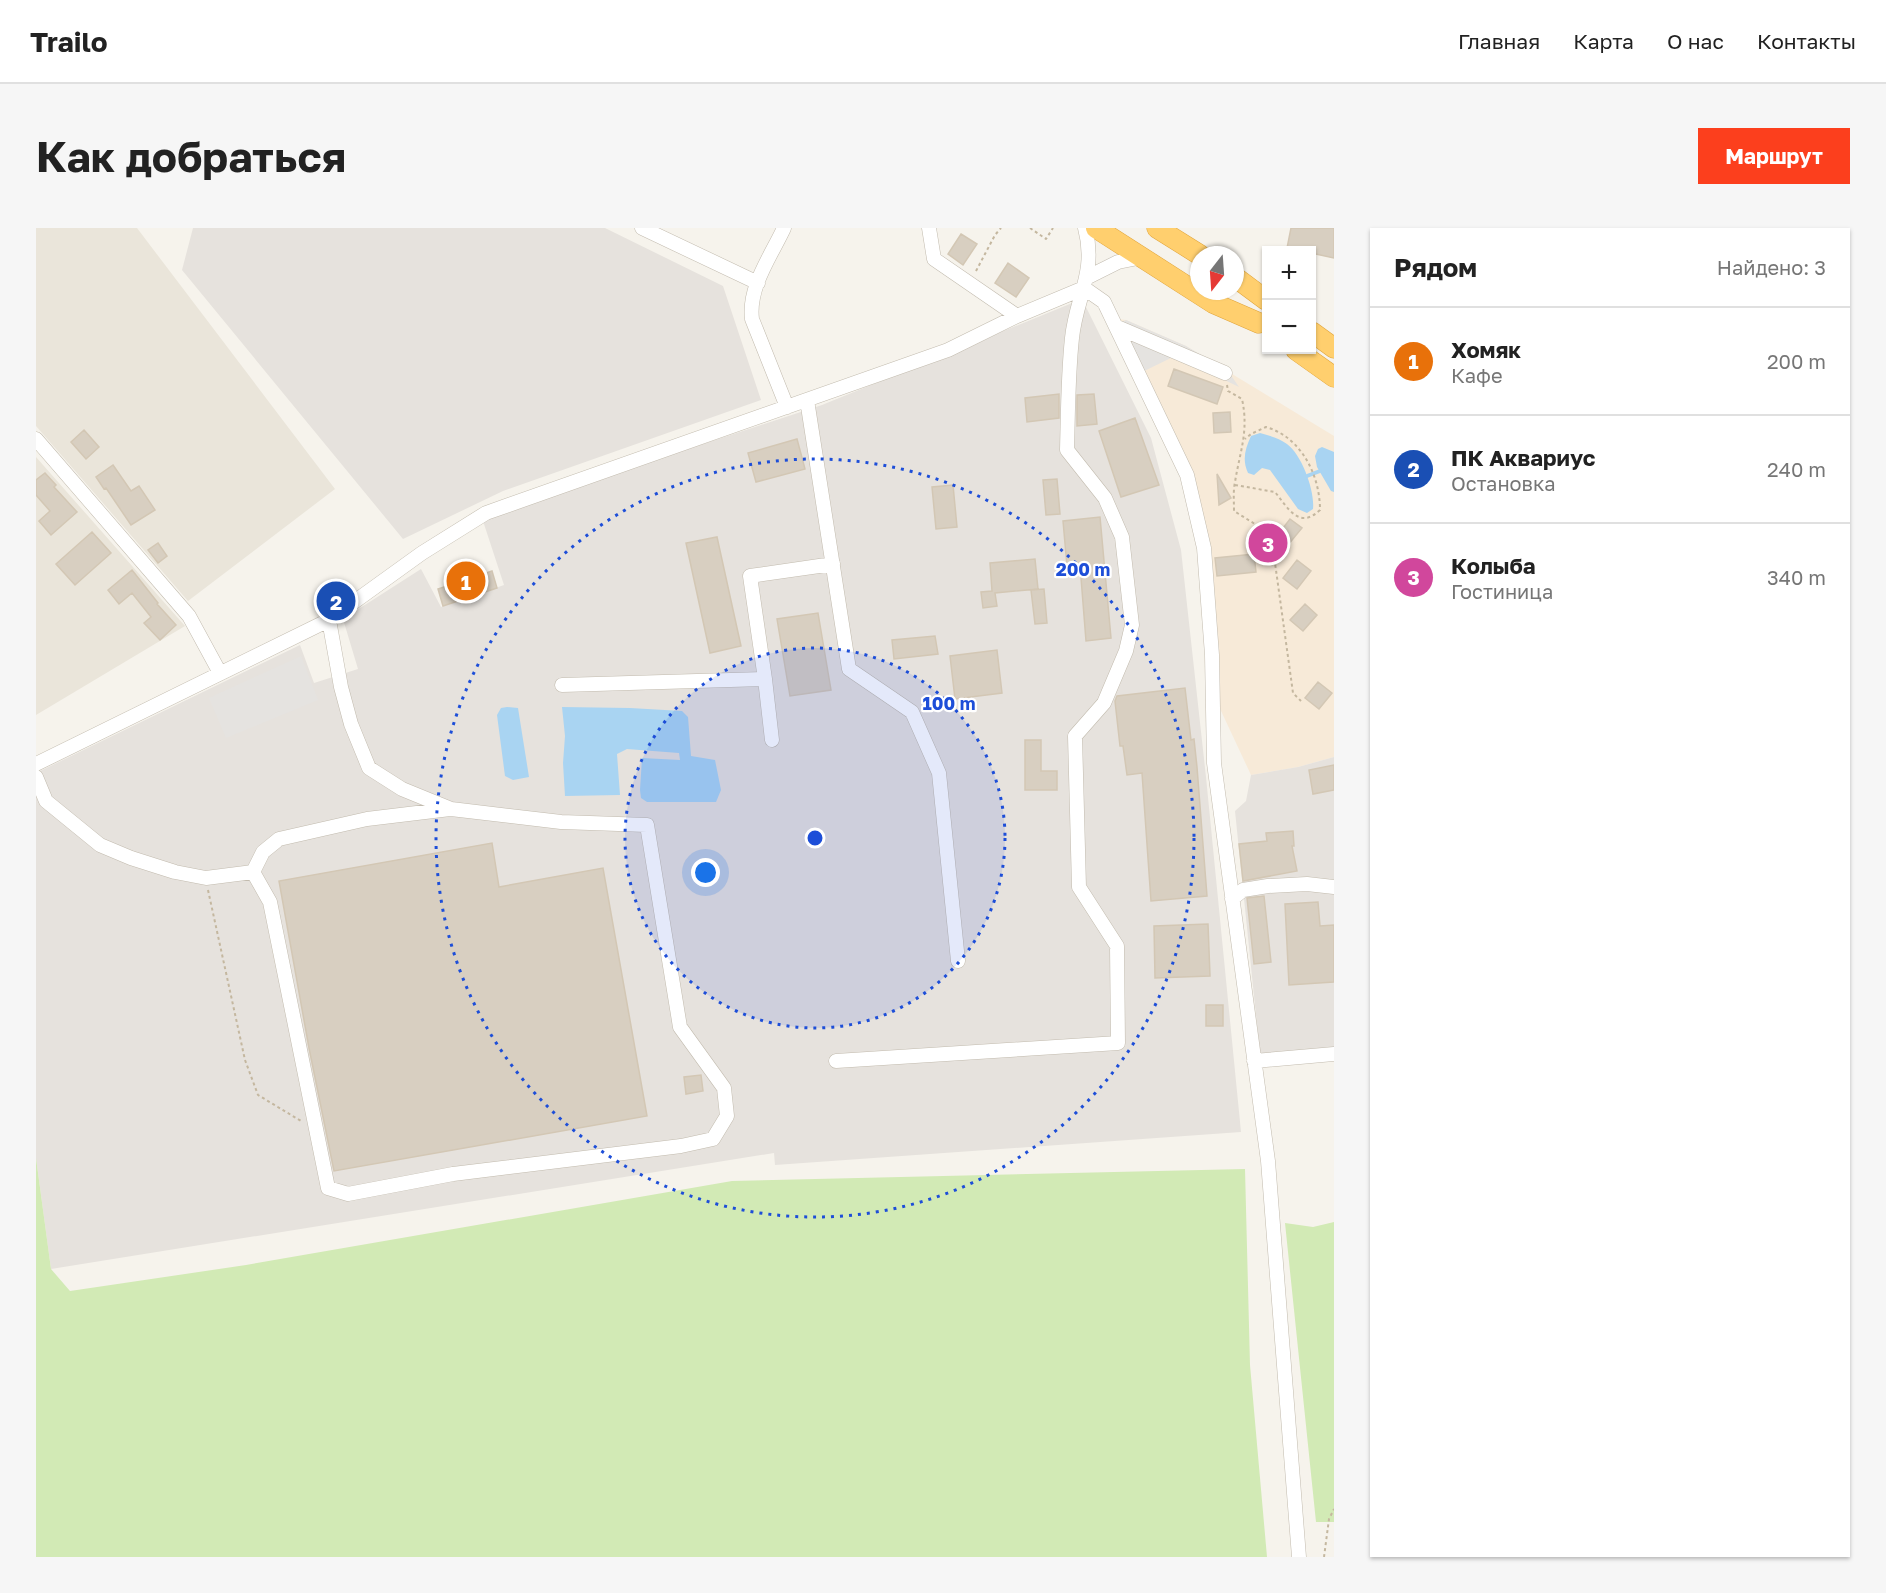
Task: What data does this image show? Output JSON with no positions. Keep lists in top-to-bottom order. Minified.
{"north":"bottom","page":{"header":"Trailo","nav":["Главная","Карта","О нас","Контакты"],"buttons":"Маршрут","title":"Как добраться","heading":["Рядом","Найдено: 3"],"map_buttons":["+","−"],"list":[{"mark":"1","name":"Хомяк","note":"Кафе","value":"200 m"},{"mark":"2","name":"ПК Аквариус","note":"Остановка","value":"240 m"},{"mark":"3","name":"Колыба","note":"Гостиница","value":"340 m"}],"pins":["3","1","2"]},"rings":["200 m","100 m"]}
